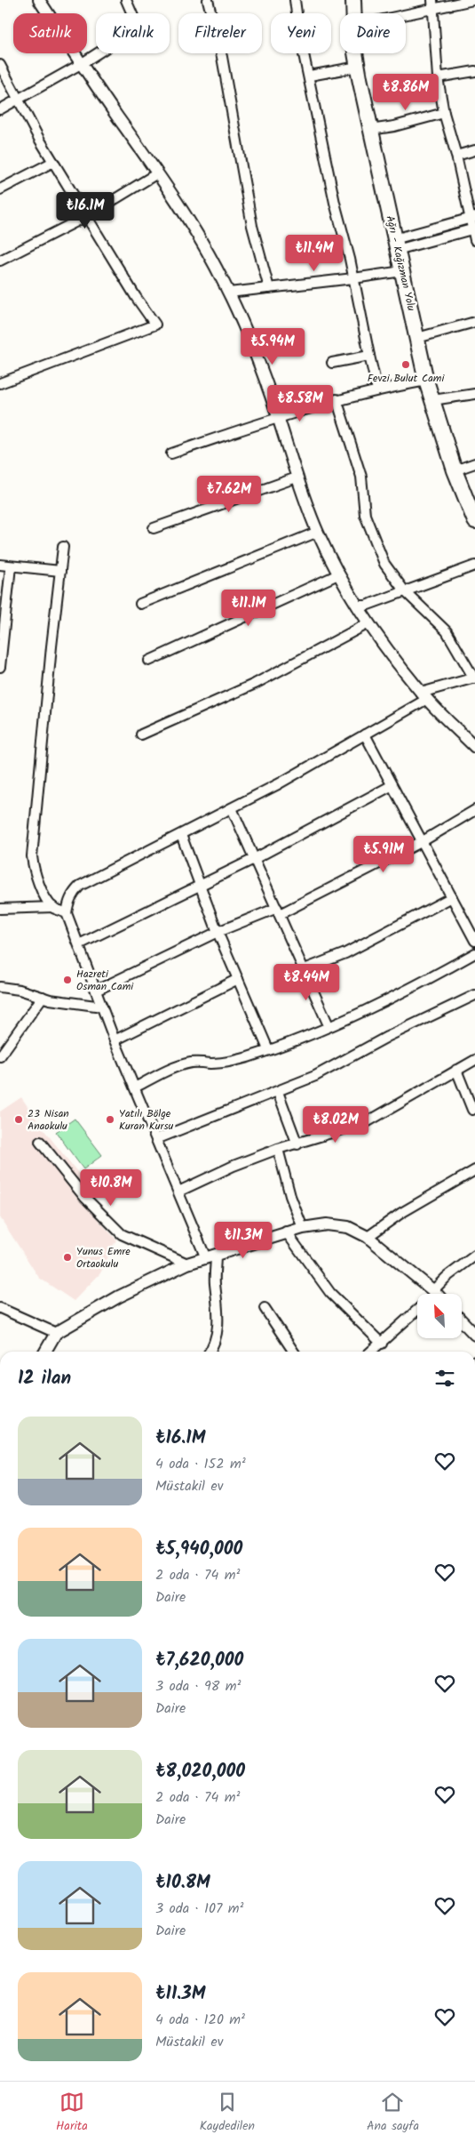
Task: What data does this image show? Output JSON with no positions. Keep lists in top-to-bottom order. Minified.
{"streets":{"main road":["Ağrı - Kağızman Yolu"]},"places":["Fevzi Bulut Cami","Hazreti Osman Cami","23 Nisan Anaokulu","Yatılı Bölge Kuran Kursu","Yunus Emre Ortaokulu"],"north":"top left","page":{"chip":["Satılık","Kiralık","Filtreler","Yeni","Daire"],"price":["₺8.86M","₺16.1M","₺11.4M","₺5.94M","₺8.58M","₺7.62M","₺11.1M","₺5.91M","₺8.44M","₺8.02M","₺10.8M","₺11.3M"],"heading":"12 ilan","list":[{"name":"₺16.1M","note":"4 oda · 152 m² · Müstakil ev"},{"name":"₺5,940,000","note":"2 oda · 74 m² · Daire"},{"name":"₺7,620,000","note":"3 oda · 98 m² · Daire"},{"name":"₺8,020,000","note":"2 oda · 74 m² · Daire"},{"name":"₺10.8M","note":"3 oda · 107 m² · Daire"},{"name":"₺11.3M","note":"4 oda · 120 m² · Müstakil ev"}],"tabs":["Harita","Kaydedilen","Ana sayfa"]}}
